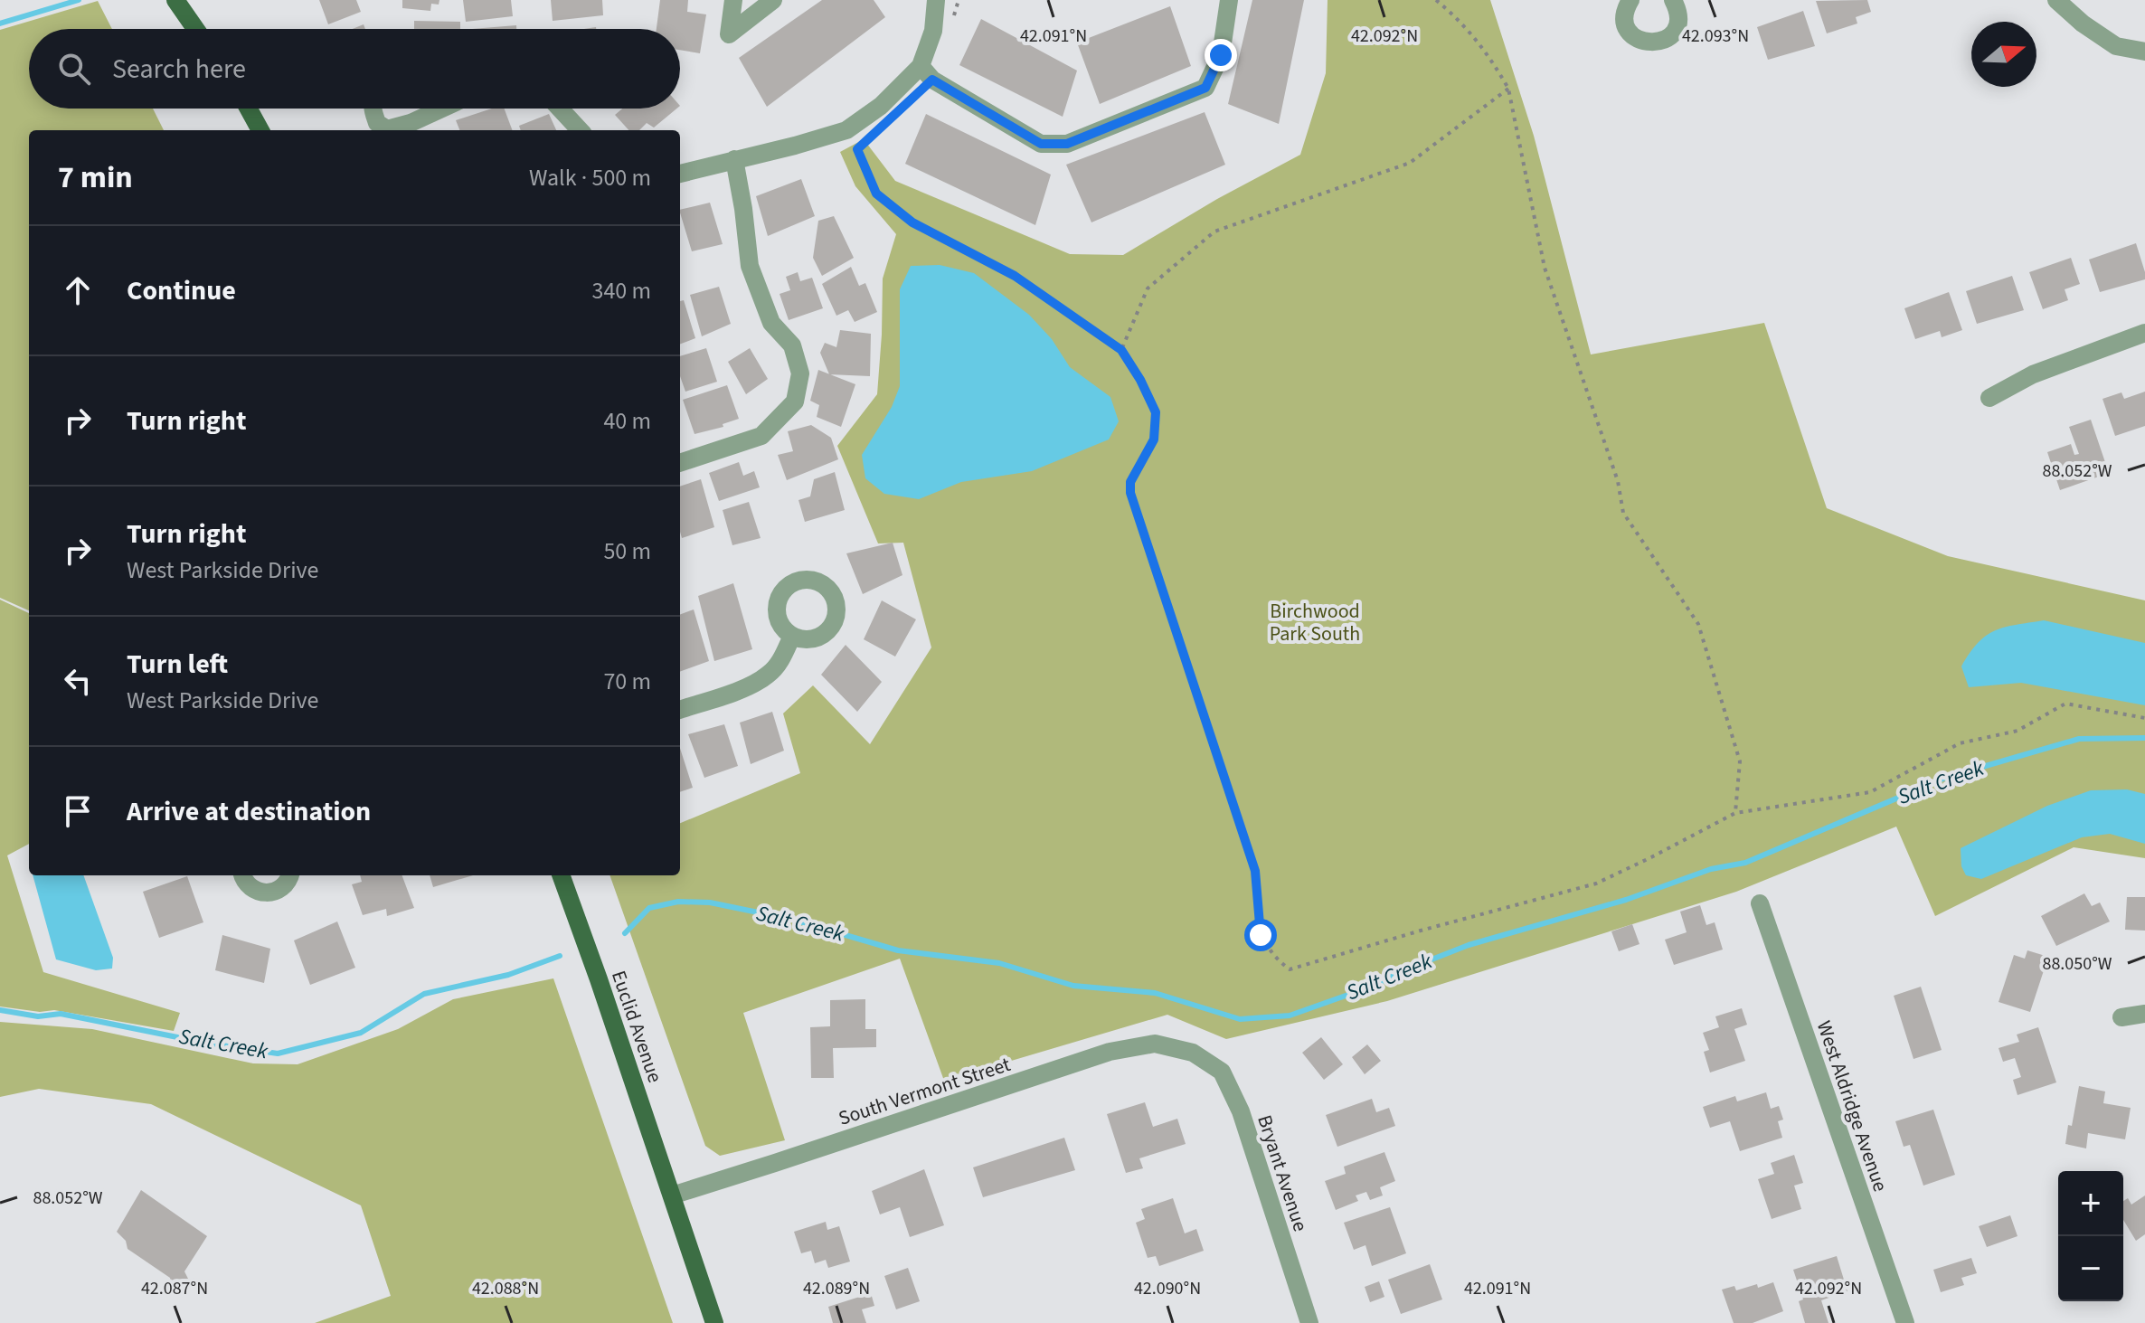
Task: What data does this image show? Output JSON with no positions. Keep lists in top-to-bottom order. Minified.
{"streets":{"main road":["Euclid Avenue"],"street":["South Vermont Street","West Aldridge Avenue","Bryant Avenue"]},"crossings":[["Euclid Avenue","South Vermont Street"],["South Vermont Street","Bryant Avenue"]],"water":["Salt Creek"],"parks":["Birchwood Park South"],"north":"right","page":{"search":"Search here","heading":["7 min","Walk · 500 m"],"list":[["Continue","340 m"],["Turn right","40 m"],["Turn right","West Parkside Drive","50 m"],["Turn left","West Parkside Drive","70 m"],"Arrive at destination"],"map_buttons":["+","−"]},"coordinates":["42.091°N","42.092°N","42.093°N","88.052°W","88.050°W","42.087°N","42.088°N","42.089°N","42.090°N"]}
